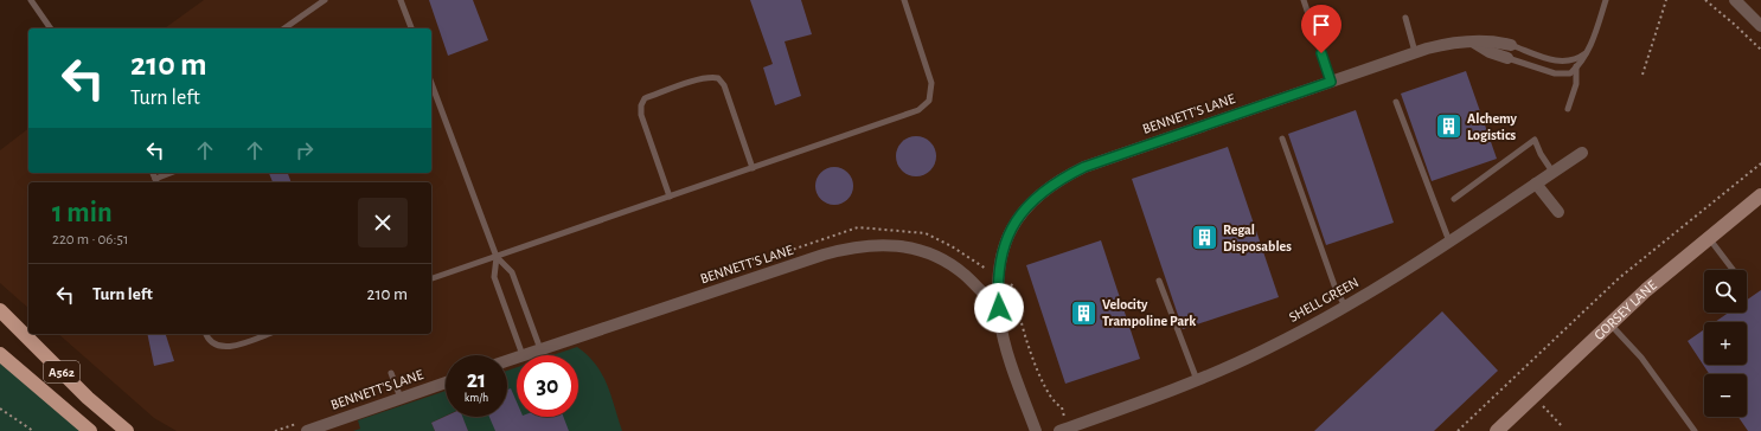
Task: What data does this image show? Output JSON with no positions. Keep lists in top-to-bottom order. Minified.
{"streets":{"main road":["A562"],"street":["BENNETT'S LANE","SHELL GREEN","GORSEY LANE"]},"places":{"building":["Alchemy Logistics","Regal Disposables","Velocity Trampoline Park"]},"page":{"turn":["210 m","Turn left"],"heading":["1 min","220 m · 06:51"],"list":[{"name":"Turn left","value":"210 m"}],"map_buttons":["+","−"],"speed":"21 km/h","limit":"30"}}
